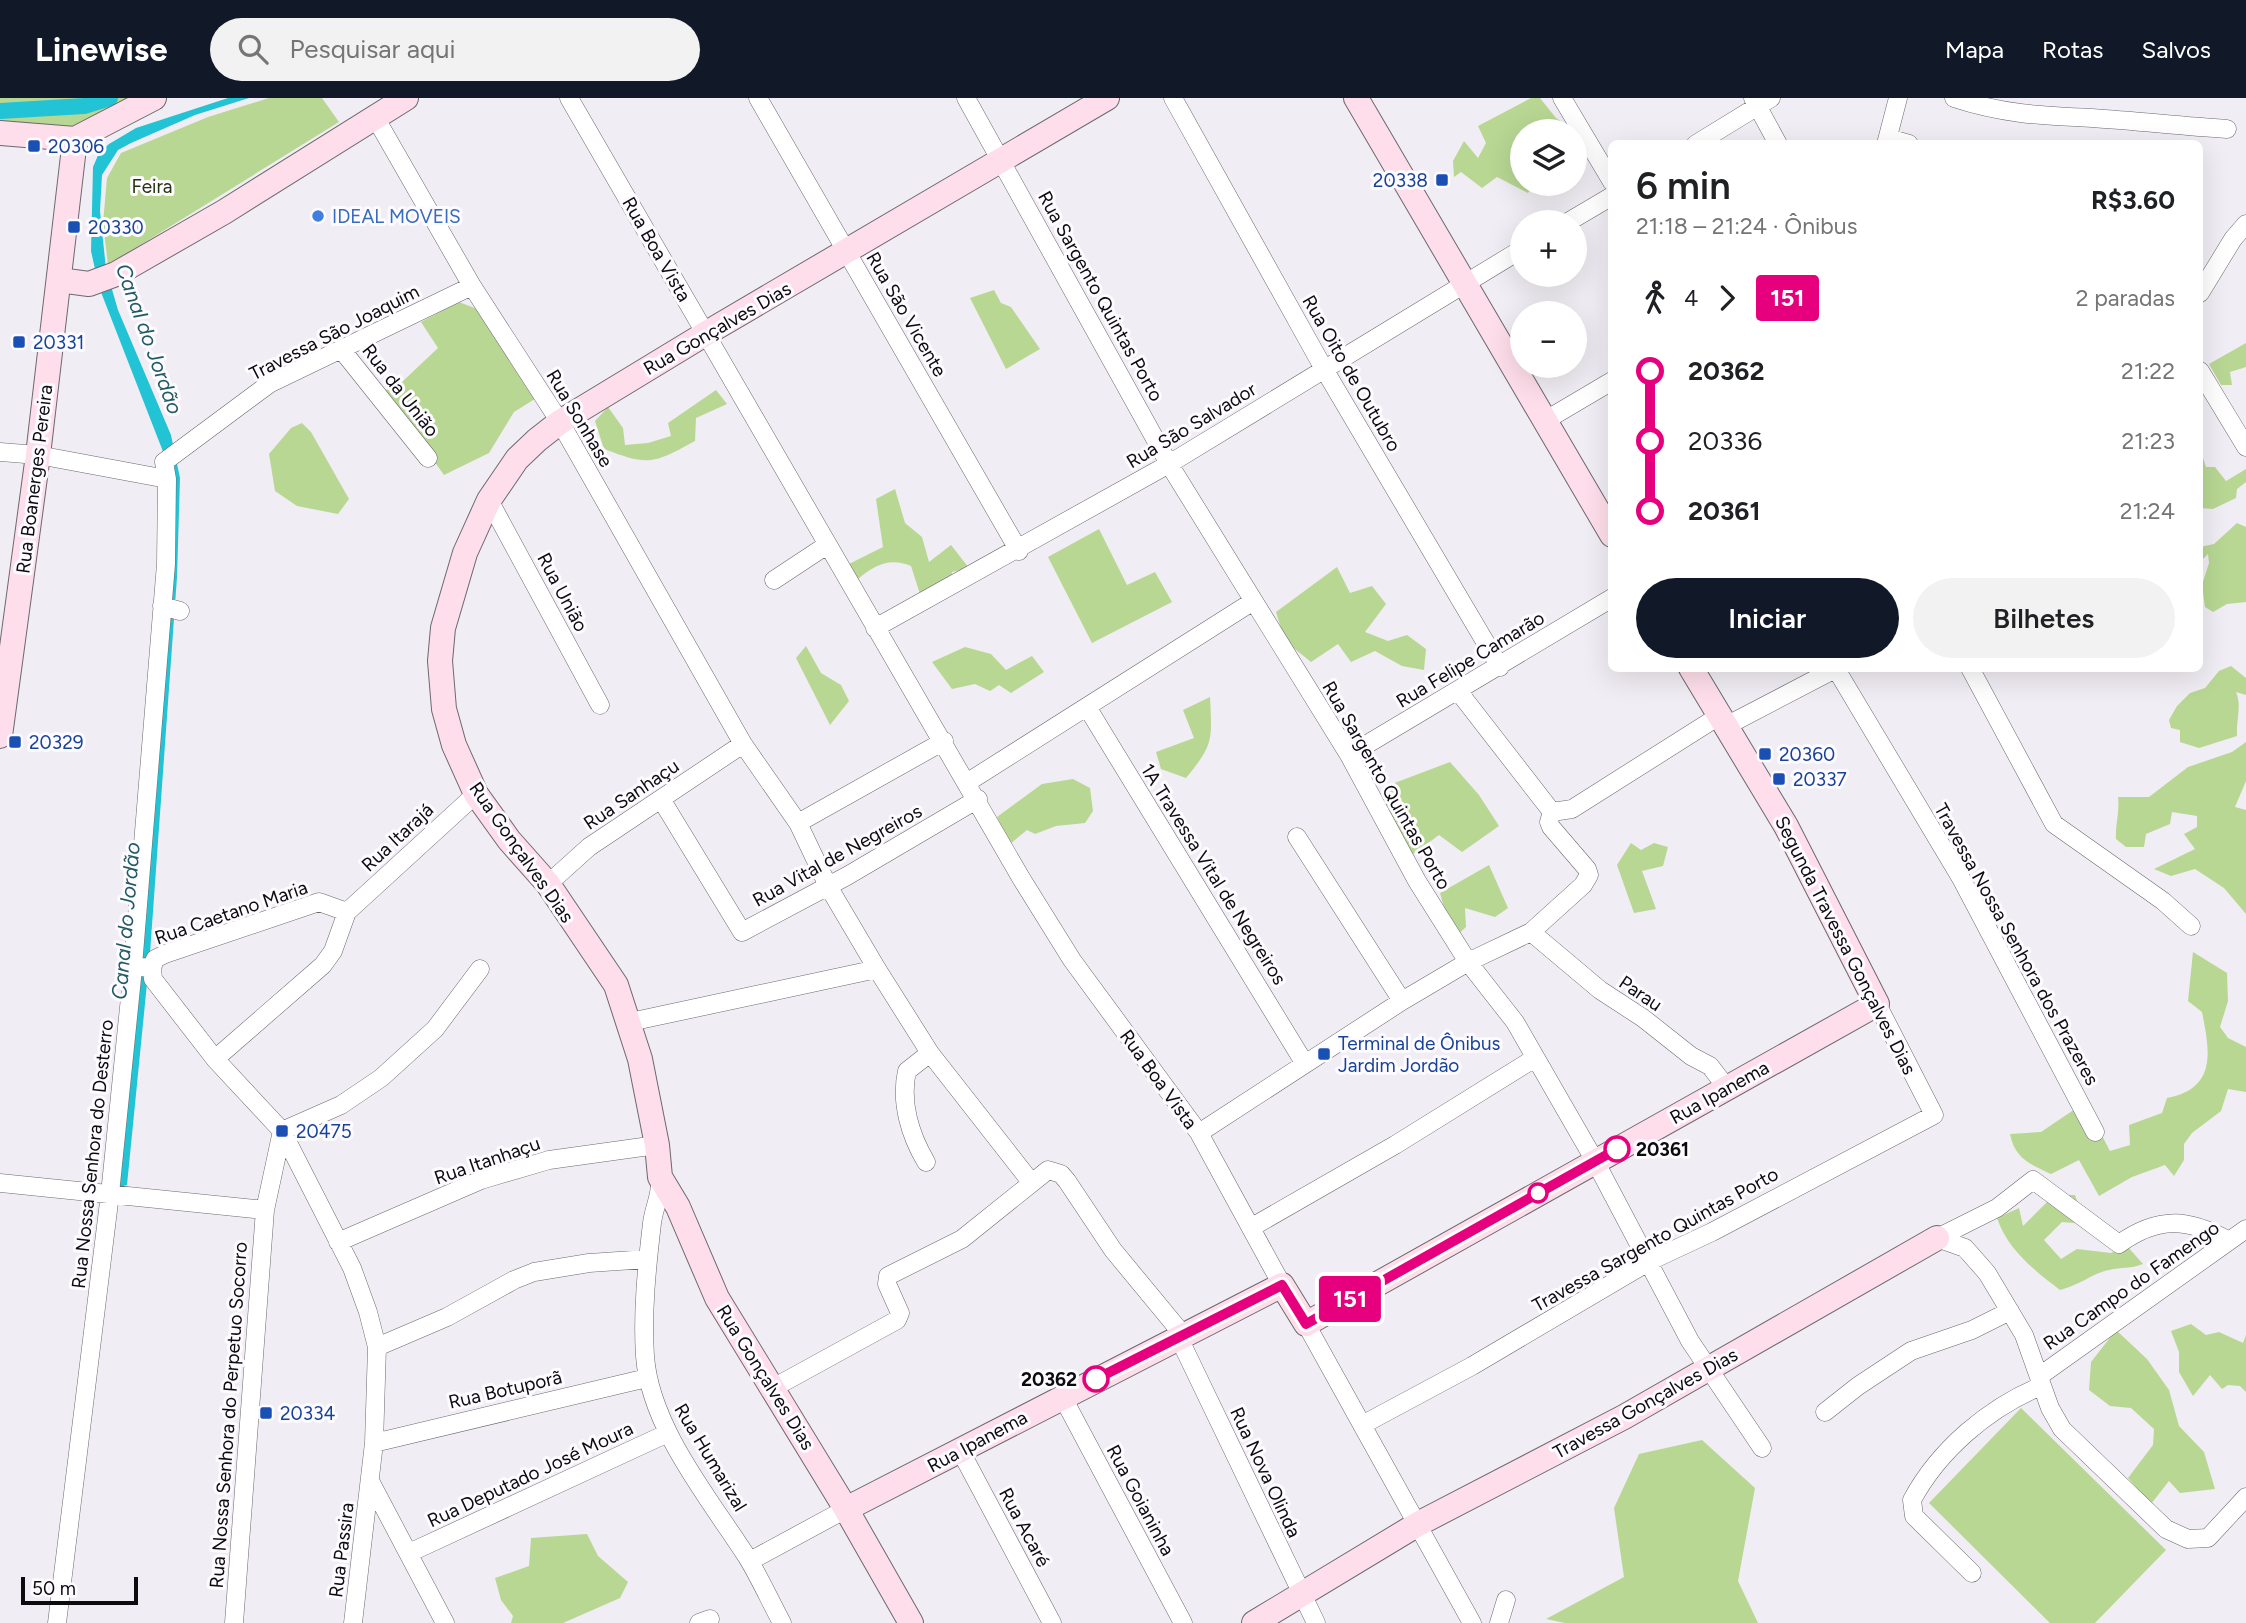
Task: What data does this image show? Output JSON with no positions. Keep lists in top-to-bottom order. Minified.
{"streets":{"street":["Rua Boa Vista","Rua Sargento Quintas Porto","Rua São Vicente","Rua Gonçalves Dias","Travessa São Joaquim","Rua Oito de Outubro","Rua da União","Rua Sonhase","Rua São Salvador","Rua Boanerges Pereira","Rua União","Rua Felipe Camarão","Rua Sanhaçu","Rua Itarajá","Rua Vital de Negreiros","1A Travessa Vital de Negreiros","Rua Caetano Maria","Travessa Nossa Senhora dos Prazeres","Segunda Travessa Gonçalves Dias","Parau","Rua Ipanema","Rua Nossa Senhora do Desterro","Rua Itanhaçu","Travessa Sargento Quintas Porto","Rua Campo do Famengo","Rua Botuporã","Travessa Gonçalves Dias","Rua Nossa Senhora do Perpetuo Socorro","Rua Humarizal","Rua Nova Olinda","Rua Deputado José Moura","Rua Goianinha","Rua Acaré","Rua Passira"]},"crossings":[["Rua Boa Vista","Rua Gonçalves Dias"],["Rua Boa Vista","Rua São Salvador"],["Rua Boa Vista","Rua Vital de Negreiros"],["Rua Boa Vista","Rua Ipanema"],["Rua Boa Vista","Travessa Sargento Quintas Porto"],["Rua Boa Vista","Travessa Gonçalves Dias"],["Rua Sargento Quintas Porto","Rua Gonçalves Dias"],["Rua Sargento Quintas Porto","Rua São Salvador"],["Rua Sargento Quintas Porto","Rua Felipe Camarão"],["Rua Sargento Quintas Porto","Rua Ipanema"],["Rua Sargento Quintas Porto","Travessa Sargento Quintas Porto"],["Rua Sargento Quintas Porto","Travessa Gonçalves Dias"],["Rua São Vicente","Rua Gonçalves Dias"],["Rua São Vicente","Rua São Salvador"],["Rua Gonçalves Dias","Rua Sonhase"],["Rua Gonçalves Dias","Rua União"],["Rua Gonçalves Dias","Rua Sanhaçu"],["Rua Gonçalves Dias","Rua Itarajá"],["Rua Gonçalves Dias","Rua Ipanema"],["Rua Gonçalves Dias","Rua Itanhaçu"],["Rua Gonçalves Dias","Rua Humarizal"],["Travessa São Joaquim","Rua da União"],["Travessa São Joaquim","Rua Sonhase"],["Travessa São Joaquim","Rua Nossa Senhora do Desterro"],["Rua Oito de Outubro","Rua São Salvador"],["Rua Oito de Outubro","Rua Felipe Camarão"],["Rua Sonhase","Rua Sanhaçu"],["Rua Sonhase","Rua Vital de Negreiros"],["Rua Sonhase","Rua Nova Olinda"],["Rua Sanhaçu","Rua Vital de Negreiros"],["Rua Itarajá","Rua Caetano Maria"],["Rua Caetano Maria","Rua Nossa Senhora do Desterro"],["Rua Caetano Maria","Rua Passira"],["Segunda Travessa Gonçalves Dias","Rua Ipanema"],["Segunda Travessa Gonçalves Dias","Travessa Sargento Quintas Porto"],["Parau","Rua Ipanema"],["Rua Ipanema","Rua Humarizal"],["Rua Ipanema","Rua Nova Olinda"],["Rua Ipanema","Rua Goianinha"],["Rua Ipanema","Rua Acaré"],["Rua Nossa Senhora do Desterro","Rua Passira"],["Rua Itanhaçu","Rua Passira"],["Rua Campo do Famengo","Travessa Gonçalves Dias"],["Rua Botuporã","Rua Humarizal"],["Rua Botuporã","Rua Passira"],["Travessa Gonçalves Dias","Rua Nova Olinda"],["Rua Humarizal","Rua Deputado José Moura"]],"water":["Canal do Jordão"],"parks":["Feira"],"places":{"transit":["20306","20338","20330","20331","20329","20360","20337","Terminal de Ônibus Jardim Jordão","20475","20334"],"other":["IDEAL MOVEIS","20361","20362"]},"lines":["bus line 151"],"scale_bar":"50 m","page":{"header":"Linewise","search":"Pesquisar aqui","nav":["Mapa","Rotas","Salvos"],"on_map":"151","map_buttons":["+","−"],"heading":["6 min","21:18 – 21:24 · Ônibus","R$3.60"],"legs":["4","151","2 paradas"],"list":[{"name":"20362","value":"21:22"},{"name":"20336","value":"21:23"},{"name":"20361","value":"21:24"}],"buttons":["Iniciar","Bilhetes"],"scale":"50 m"}}
